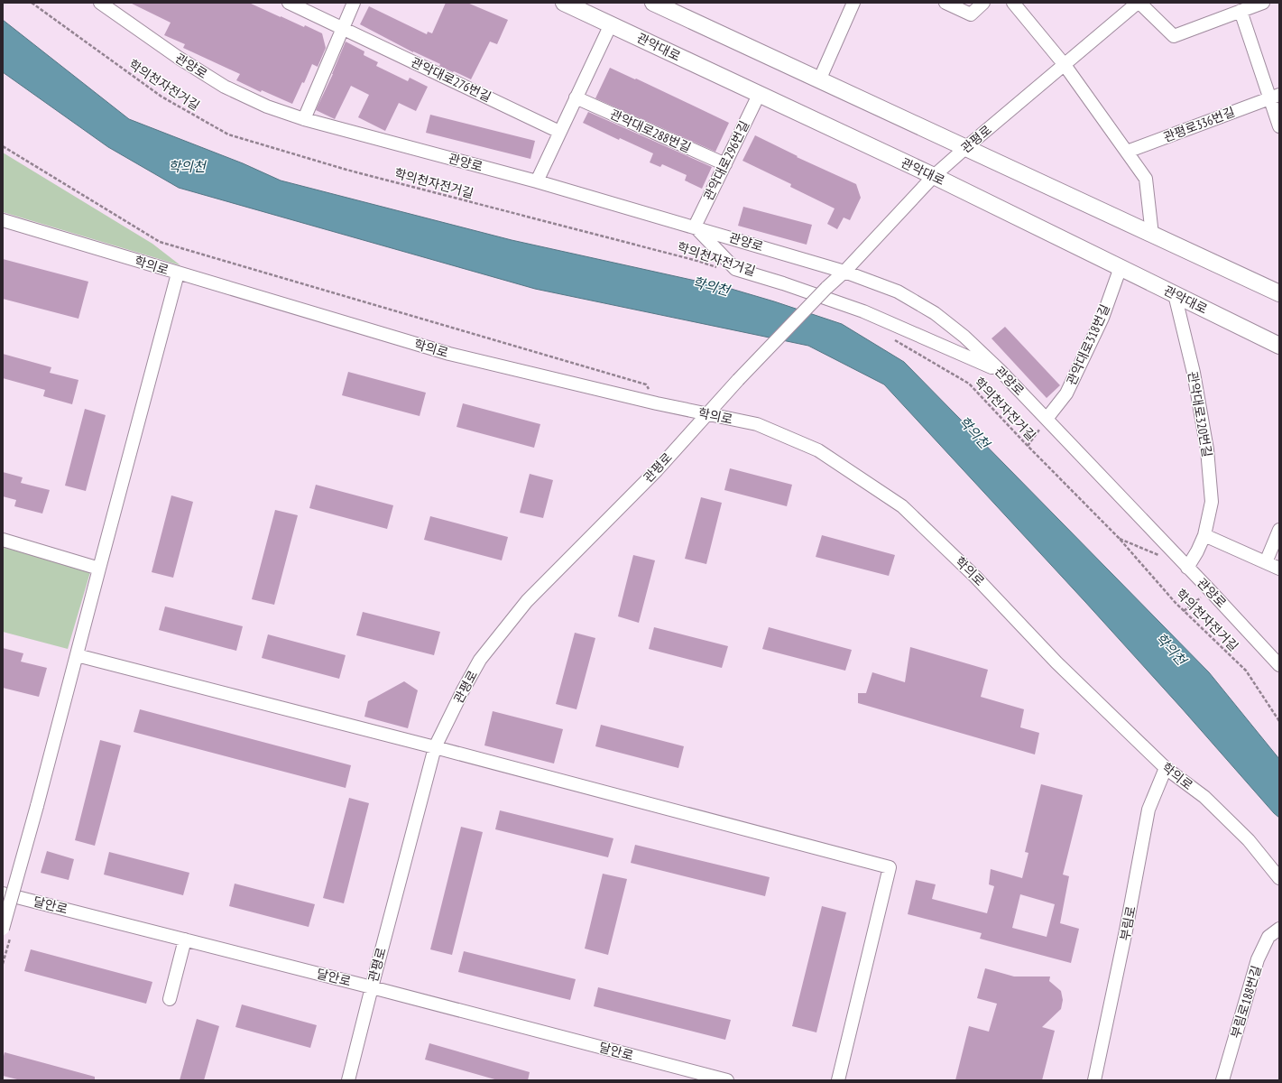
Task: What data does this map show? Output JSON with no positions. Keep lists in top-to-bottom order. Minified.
{"streets":{"main road":["관악대로"],"street":["관양로","관악대로276번길","관평로336번길","관악대로288번길","관평로","관악대로296번길","학의로","관악대로318번길","관악대로320번길","달안로","부림로","부림로188번길"],"path":["학의천자전거길"]},"crossings":[["관악대로","관평로"],["관악대로","관악대로296번길"],["관악대로","관악대로318번길"],["관악대로","관악대로320번길"],["관양로","관평로"],["관양로","관악대로296번길"],["관양로","관악대로318번길"],["관양로","관악대로320번길"],["관악대로288번길","관악대로296번길"],["관평로","학의로"],["관평로","달안로"],["학의로","부림로"]],"water":["학의천"]}
